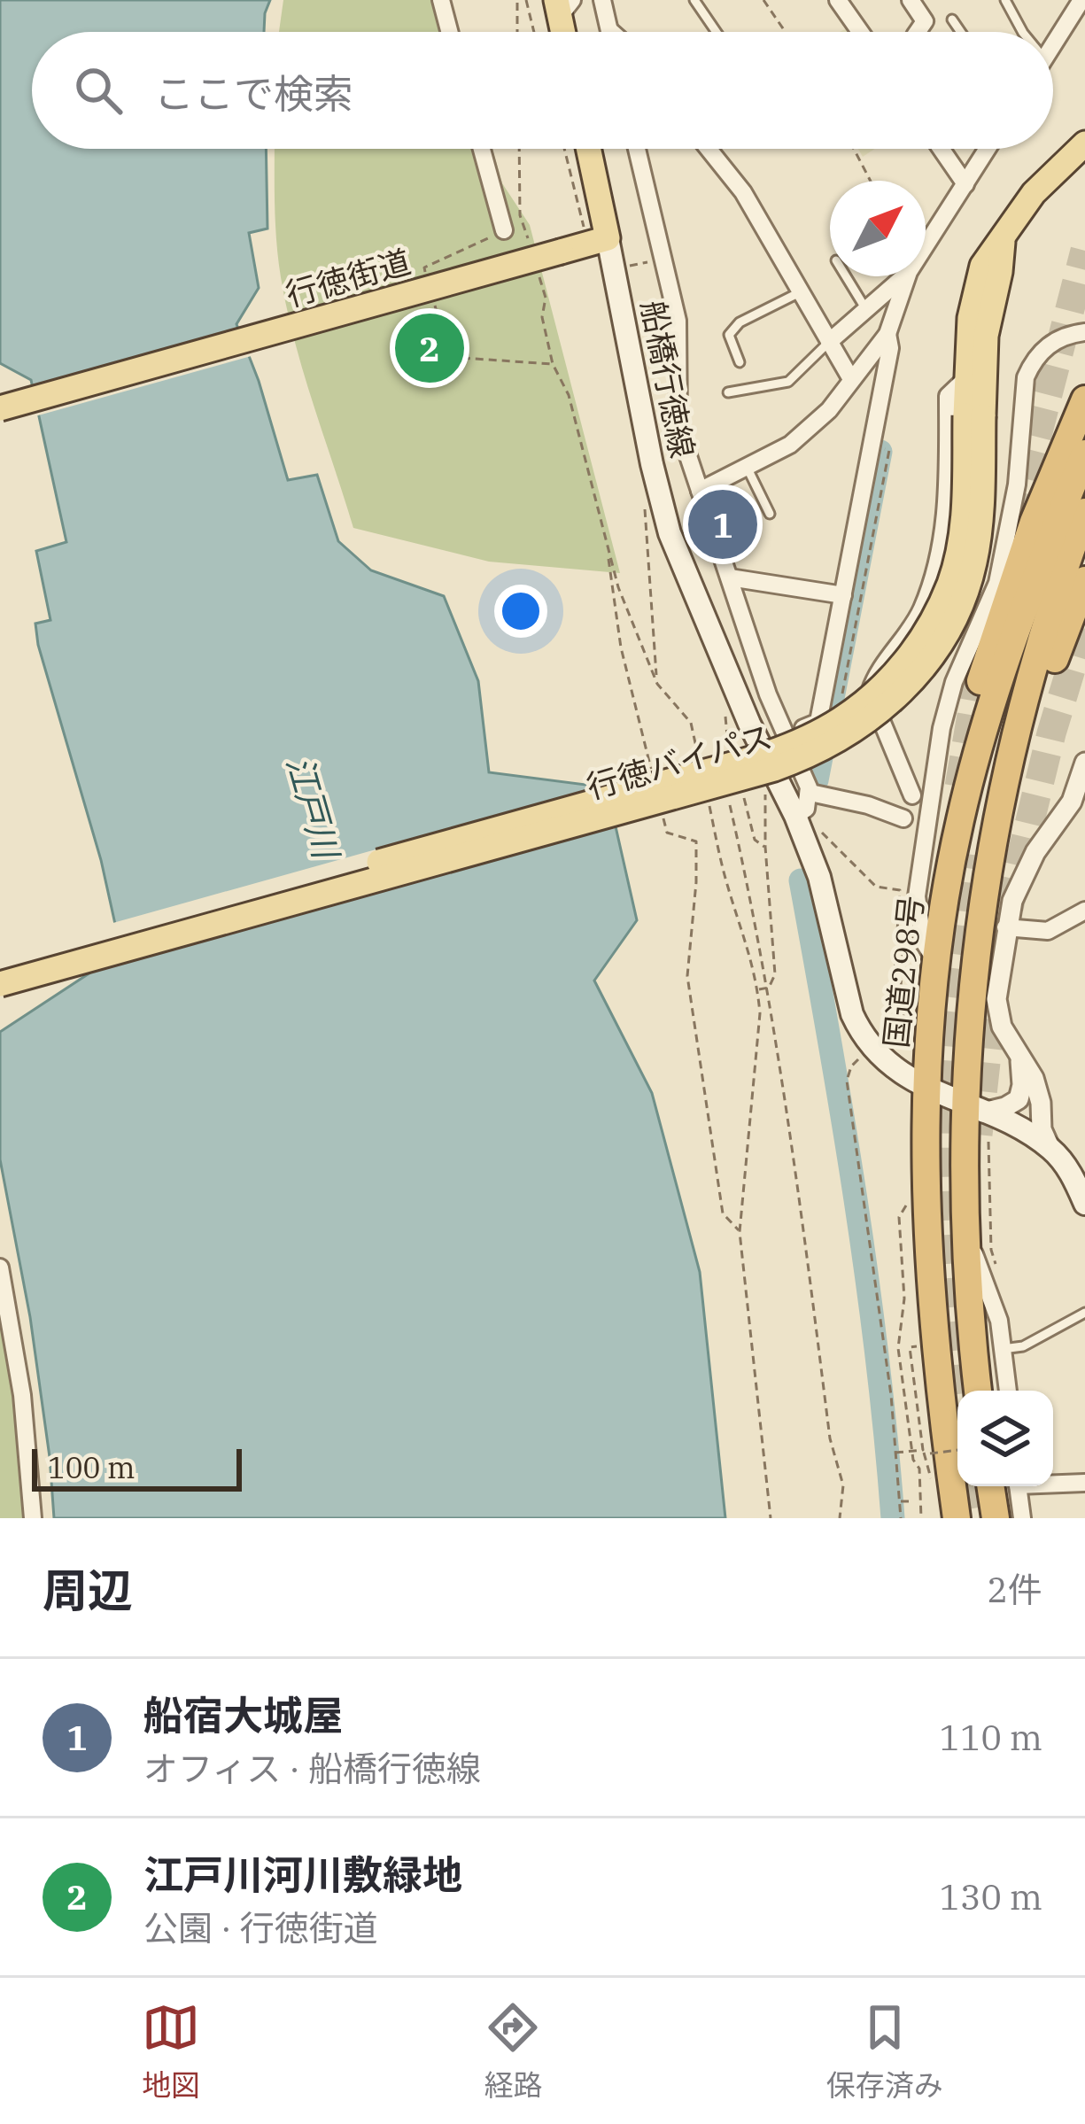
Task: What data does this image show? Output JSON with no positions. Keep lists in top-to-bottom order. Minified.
{"streets":{"highway":["国道298号"],"main road":["行徳街道","船橋行徳線","行徳バイパス"]},"crossings":[["行徳街道","船橋行徳線"],["船橋行徳線","国道298号"]],"water":["江戸川"],"scale_bar":"100 m","north":"top right","page":{"search":"ここで検索","pins":["2","1"],"scale":"100 m","heading":["周辺","2件"],"list":[{"mark":"1","name":"船宿大城屋","note":"オフィス · 船橋行徳線","value":"110 m"},{"mark":"2","name":"江戸川河川敷緑地","note":"公園 · 行徳街道","value":"130 m"}],"nav":["地図","経路","保存済み"]}}
